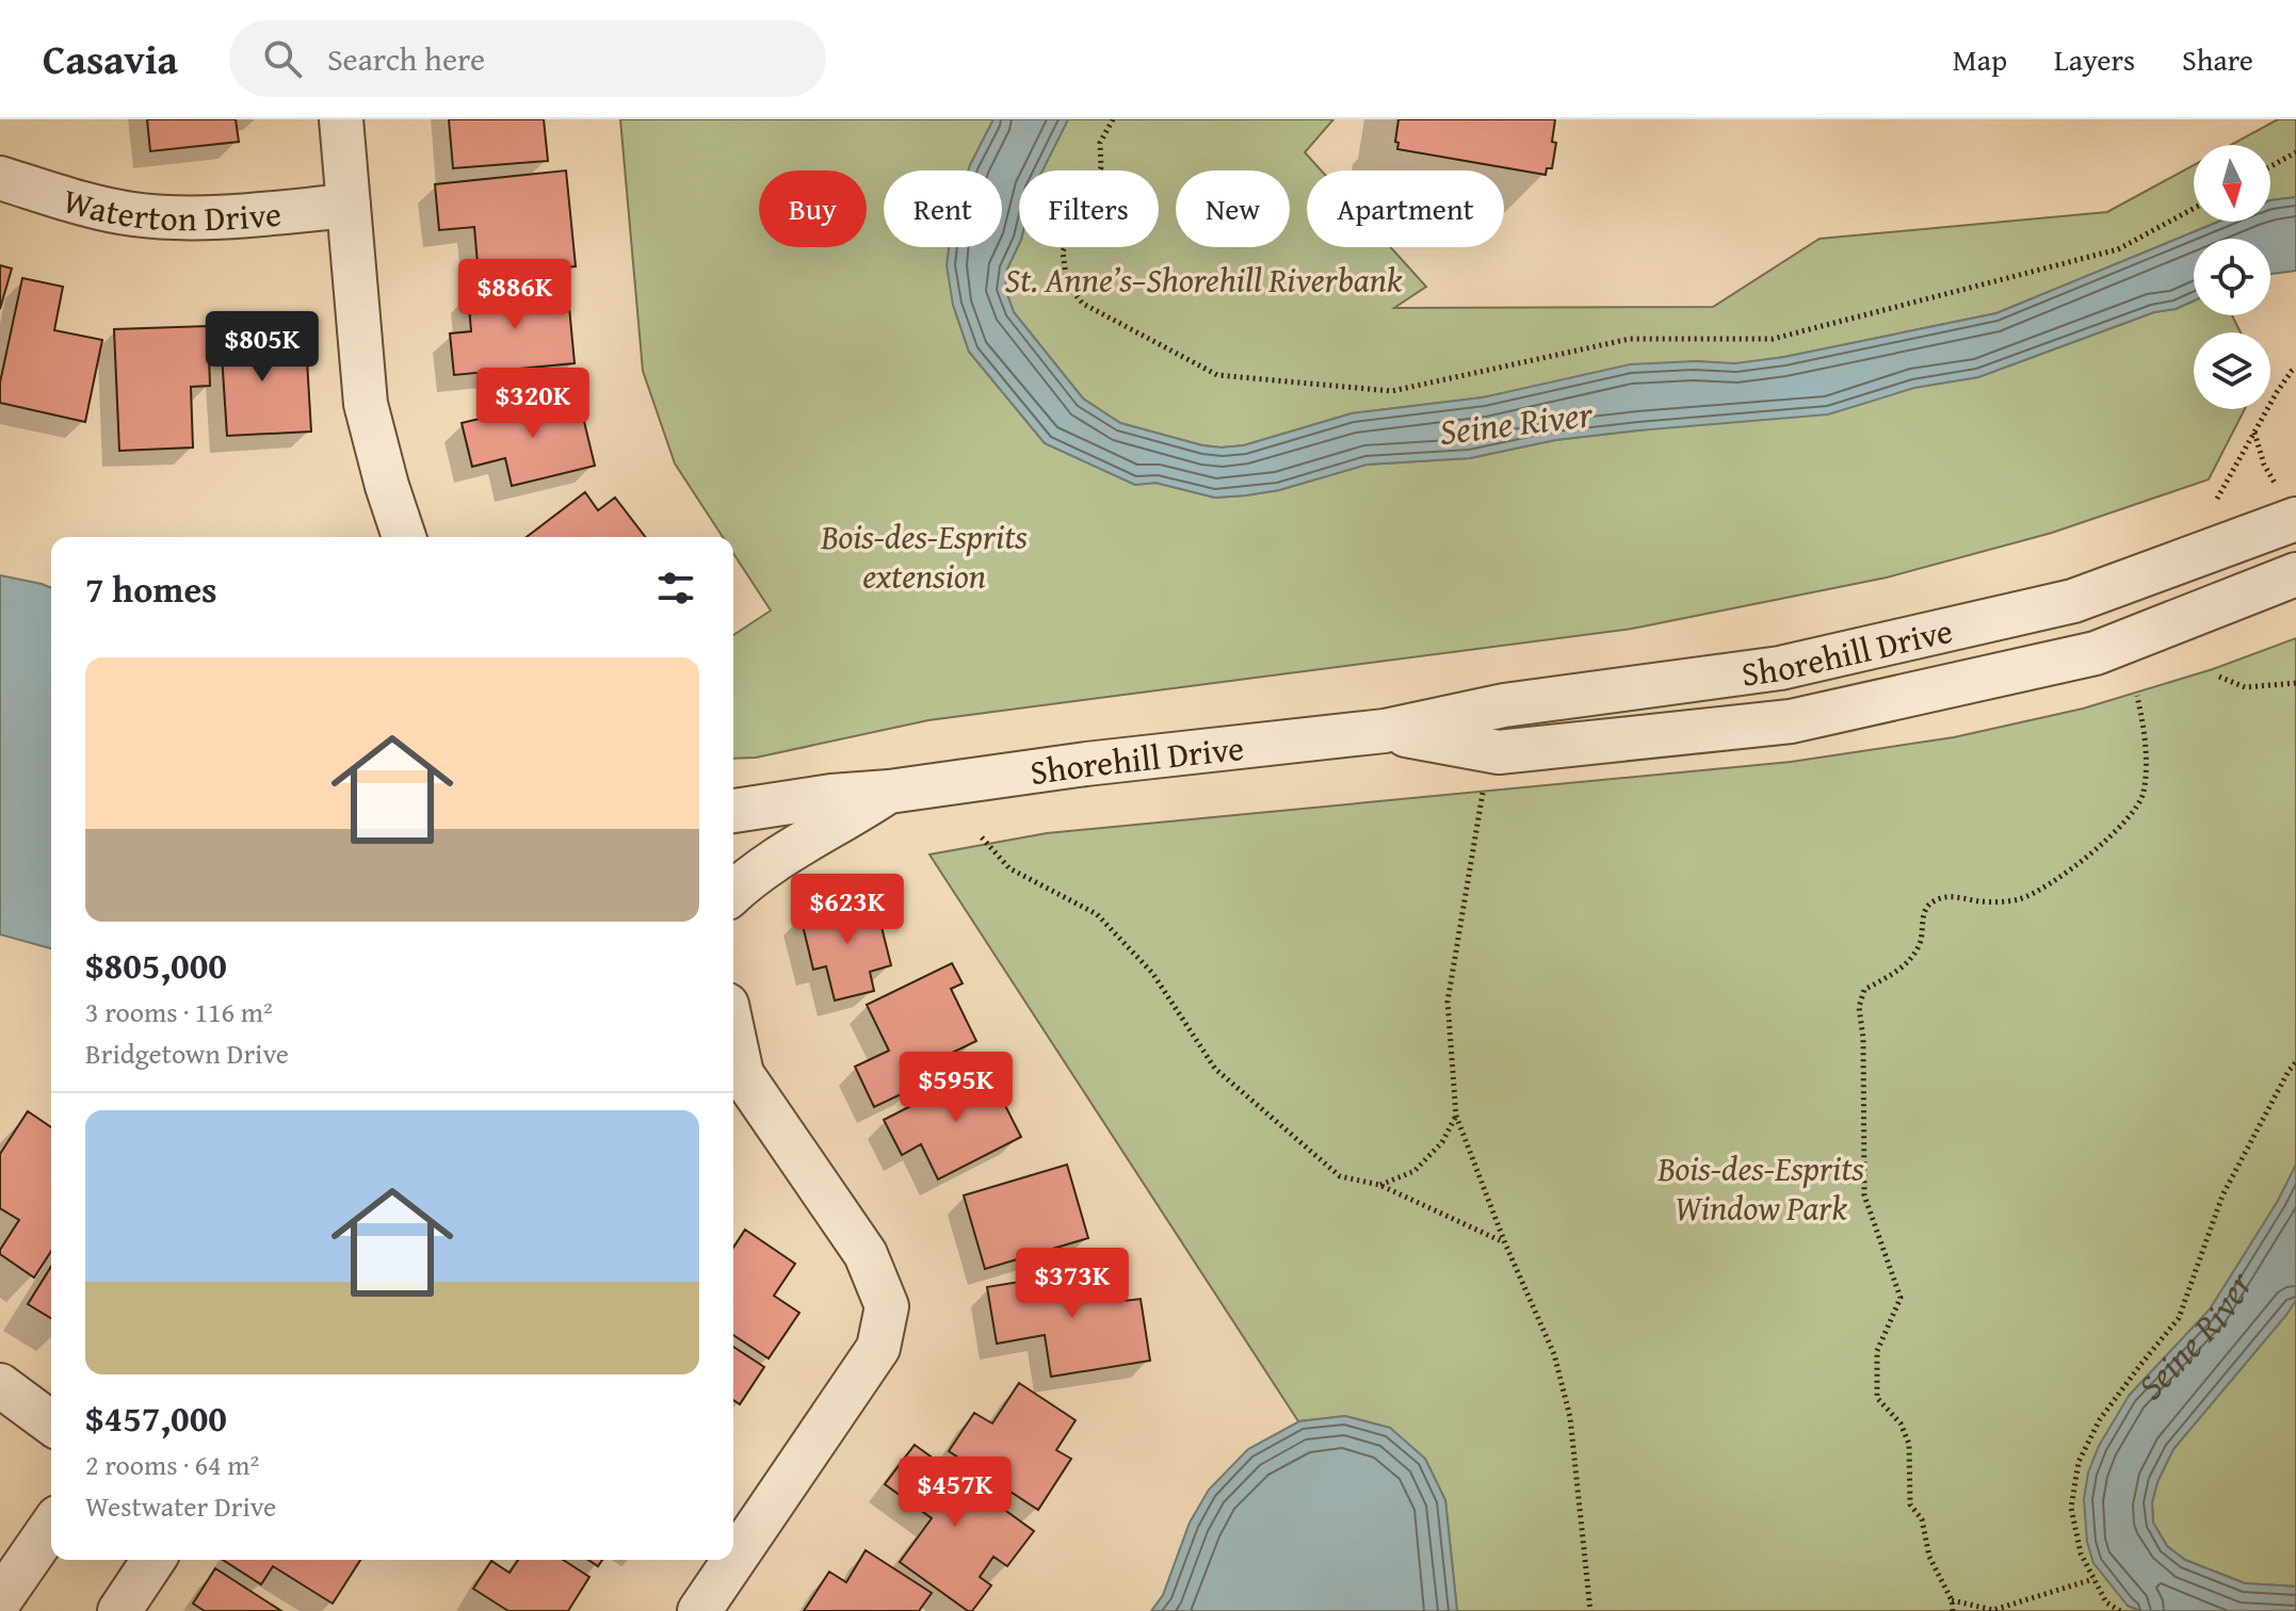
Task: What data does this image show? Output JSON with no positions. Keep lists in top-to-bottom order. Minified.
{"streets":{"street":["Waterton Drive","Shorehill Drive"]},"water":["Seine River"],"parks":["St. Anne’s–Shorehill Riverbank","Bois-des-Esprits extension","Bois-des-Esprits Window Park"],"north":"bottom","page":{"header":"Casavia","search":"Search here","nav":["Map","Layers","Share"],"chip":["Buy","Rent","Filters","New","Apartment"],"price":["$886K","$805K","$320K","$623K","$595K","$373K","$457K"],"heading":"7 homes","list":[{"name":"$805,000","note":"3 rooms · 116 m² · Bridgetown Drive"},{"name":"$457,000","note":"2 rooms · 64 m² · Westwater Drive"}]}}
